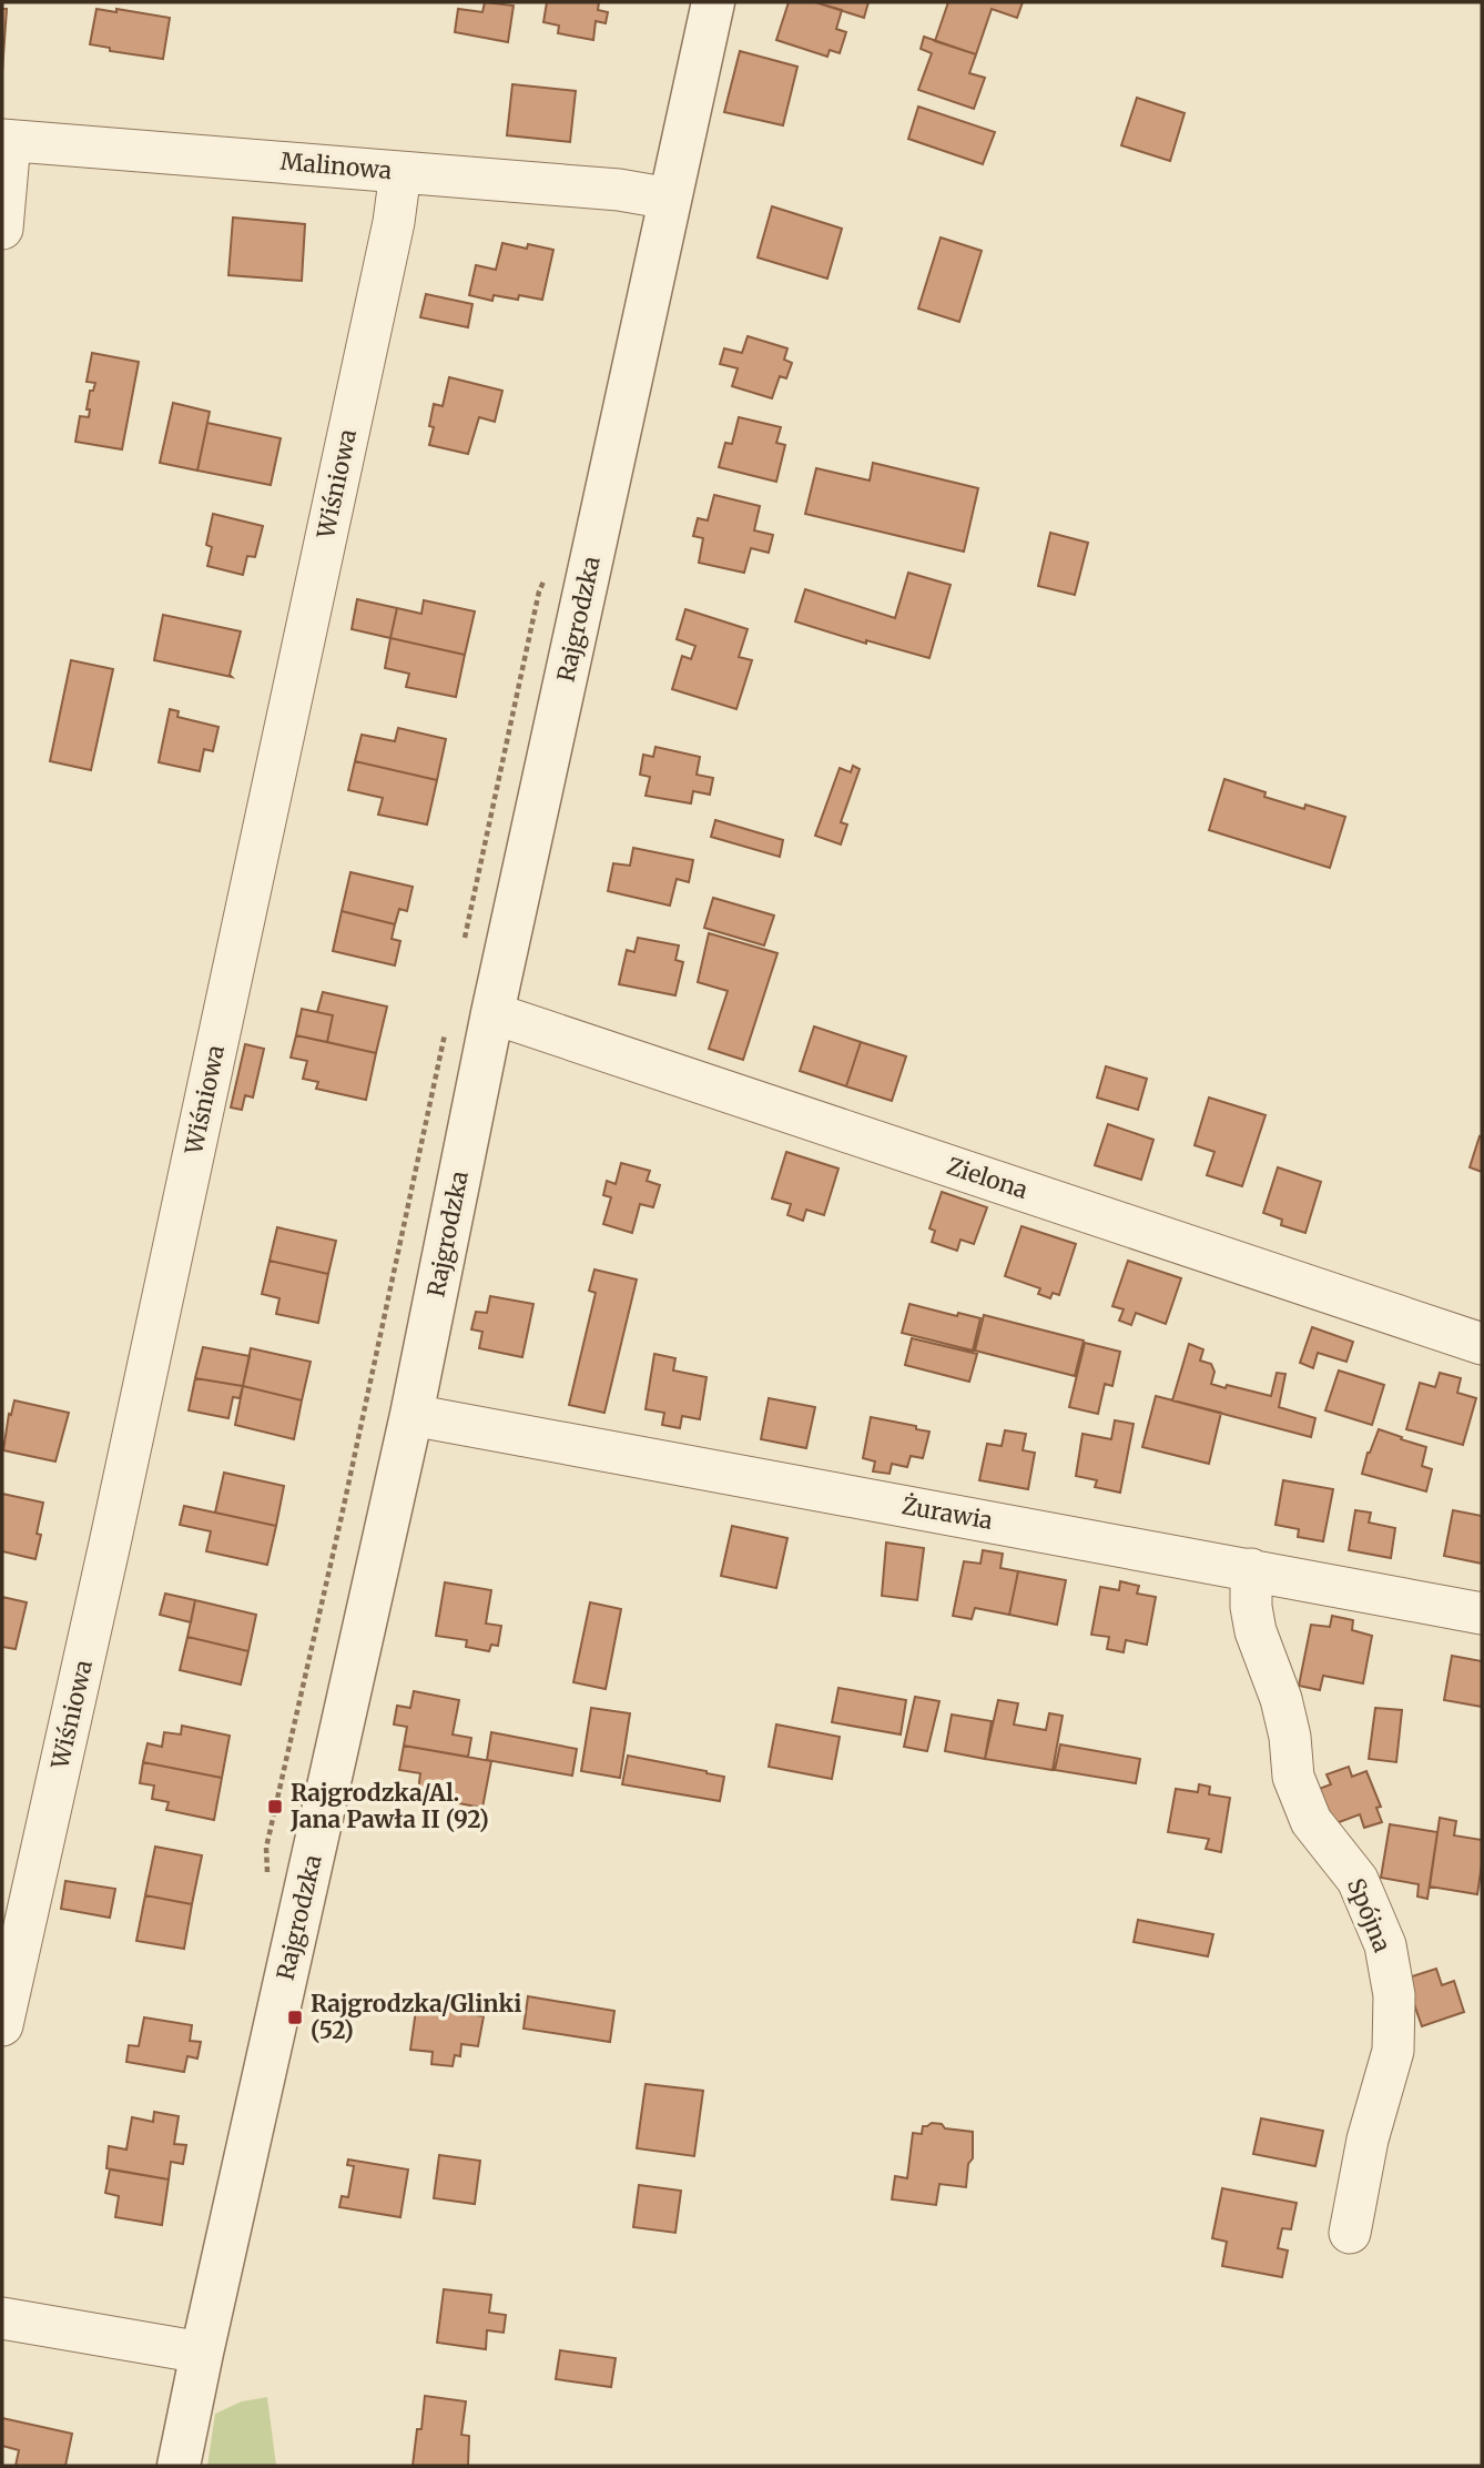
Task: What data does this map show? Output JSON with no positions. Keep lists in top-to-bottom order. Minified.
{"streets":{"street":["Malinowa","Wiśniowa","Rajgrodzka","Zielona","Żurawia","Spójna"]},"crossings":[["Malinowa","Wiśniowa"],["Malinowa","Rajgrodzka"],["Rajgrodzka","Zielona"],["Rajgrodzka","Żurawia"],["Żurawia","Spójna"]],"places":{"transit":["Rajgrodzka/Al. Jana Pawła II (92)","Rajgrodzka/Glinki (52)"]}}
